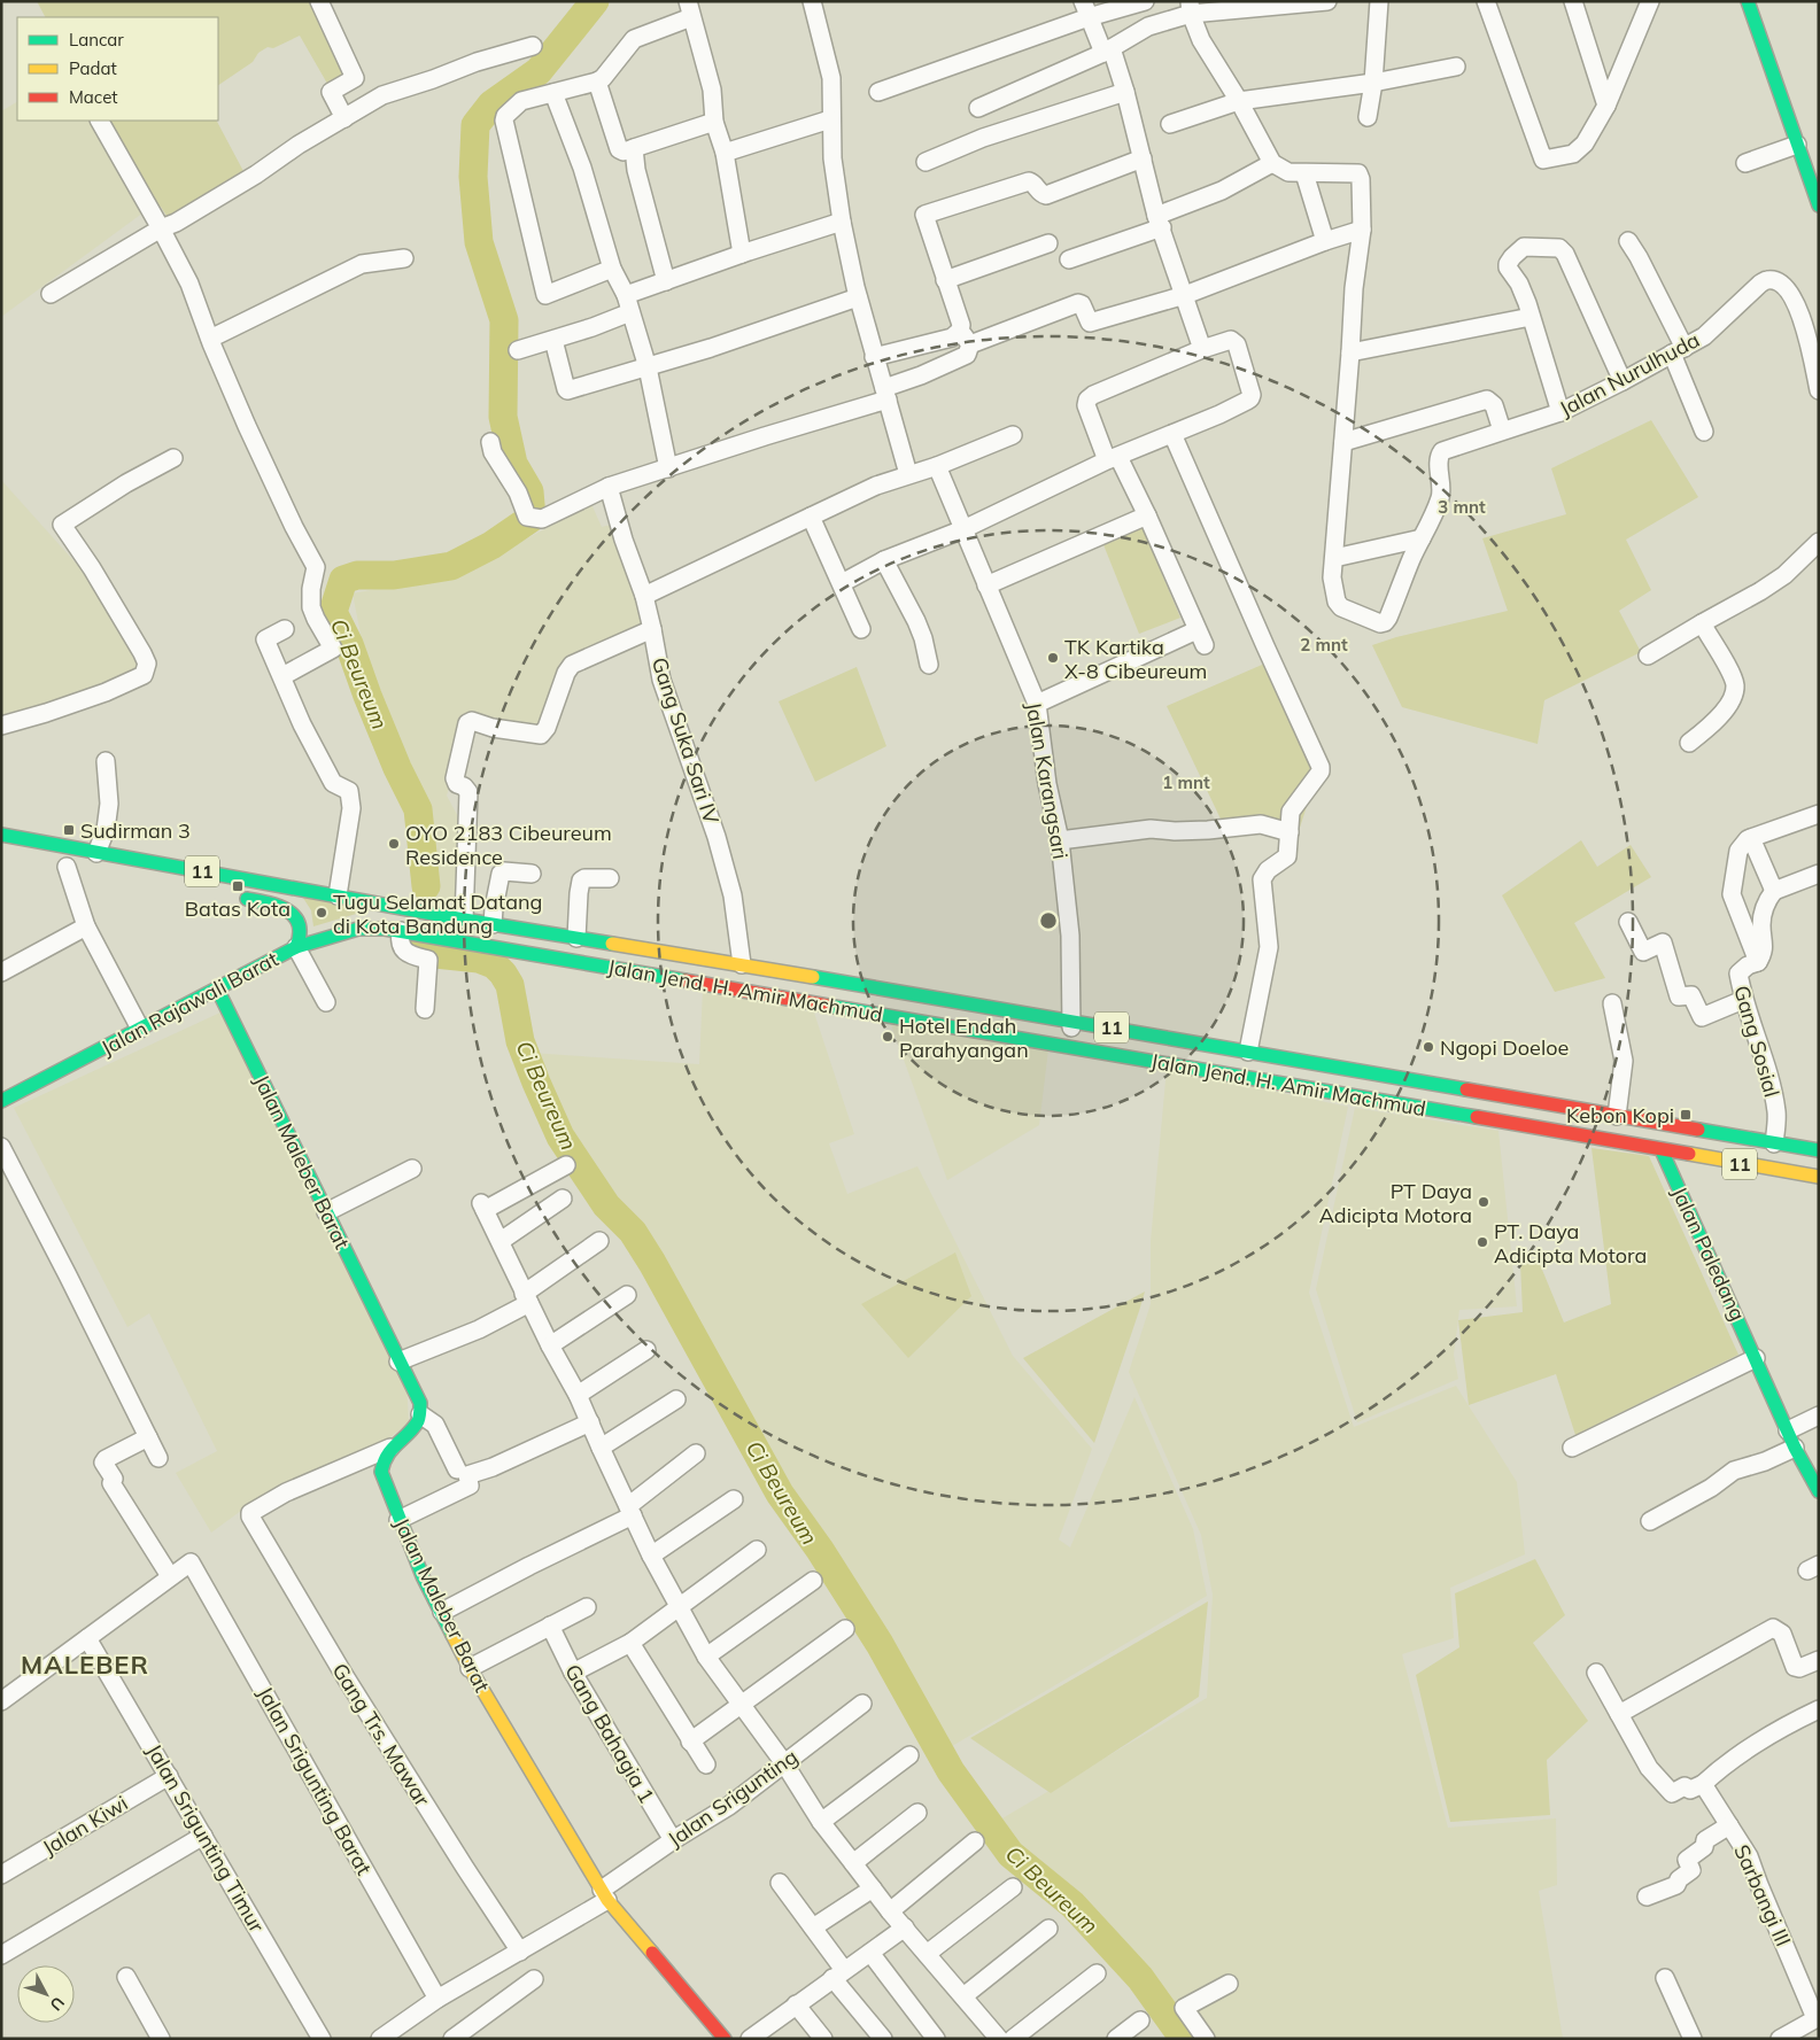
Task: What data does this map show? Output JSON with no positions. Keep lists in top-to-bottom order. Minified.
{"streets":{"main road":["11","Jalan Jend. H. Amir Machmud","Jalan Rajawali Barat","Jalan Maleber Barat","Jalan Paledang"],"street":["Jalan Nurulhuda","Gang Suka Sari IV","Jalan Karangsari","Gang Sosial","Gang Bahagia 1","Gang Trs. Mawar","Jalan Srigunting Barat","Jalan Srigunting","Jalan Kiwi","Jalan Srigunting Timur","Sarbangi III"]},"crossings":[["Gang Suka Sari IV","Jalan Jend. H. Amir Machmud"],["Jalan Karangsari","Jalan Jend. H. Amir Machmud"],["11","Jalan Jend. H. Amir Machmud"],["11","Jalan Rajawali Barat"],["Jalan Jend. H. Amir Machmud","Jalan Rajawali Barat"],["Jalan Jend. H. Amir Machmud","Gang Sosial"],["Jalan Jend. H. Amir Machmud","Jalan Paledang"],["Jalan Rajawali Barat","Jalan Maleber Barat"],["Jalan Maleber Barat","Gang Trs. Mawar"],["Jalan Maleber Barat","Jalan Srigunting"],["Gang Bahagia 1","Jalan Srigunting"],["Gang Trs. Mawar","Jalan Srigunting"],["Jalan Srigunting Barat","Jalan Srigunting"],["Jalan Kiwi","Jalan Srigunting Timur"]],"districts":["MALEBER"],"water":["Ci Beureum"],"places":{"other":["TK Kartika X-8 Cibeureum","OYO 2183 Cibeureum Residence","Tugu Selamat Datang di Kota Bandung","Hotel Endah Parahyangan","Ngopi Doeloe","PT Daya Adicipta Motora","PT. Daya Adicipta Motora"],"transit":["Sudirman 3","Batas Kota","Kebon Kopi"]},"legend":["Lancar","Padat","Macet"],"north":"bottom right","rings":["3 mnt","2 mnt","1 mnt"]}
